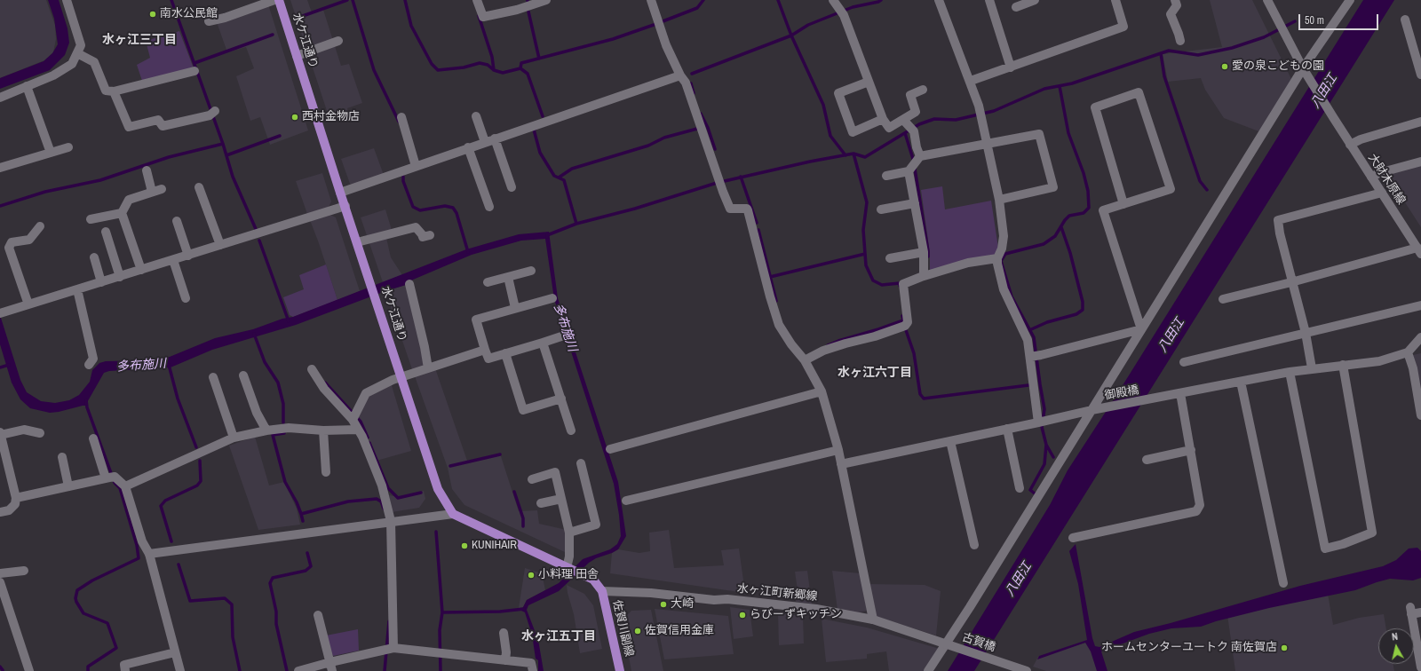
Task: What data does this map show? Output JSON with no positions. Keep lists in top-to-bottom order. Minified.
{"streets":{"main road":["水ケ江通り","佐賀川副線"],"street":["大財木原線","御殿橋","水ヶ江町新郷線","古賀橋"]},"crossings":[["水ヶ江町新郷線","佐賀川副線"],["水ヶ江町新郷線","古賀橋"]],"districts":["水ヶ江三丁目","水ヶ江六丁目","水ヶ江五丁目"],"water":["八田江","多布施川"],"places":["南水公民館","愛の泉こどもの園","西村金物店","KUNIHAIR","小料理 田舎","大崎","らびーずキッチン","佐賀信用金庫","ホームセンターユートク 南佐賀店"],"scale_bar":"50 m","north":"top"}
